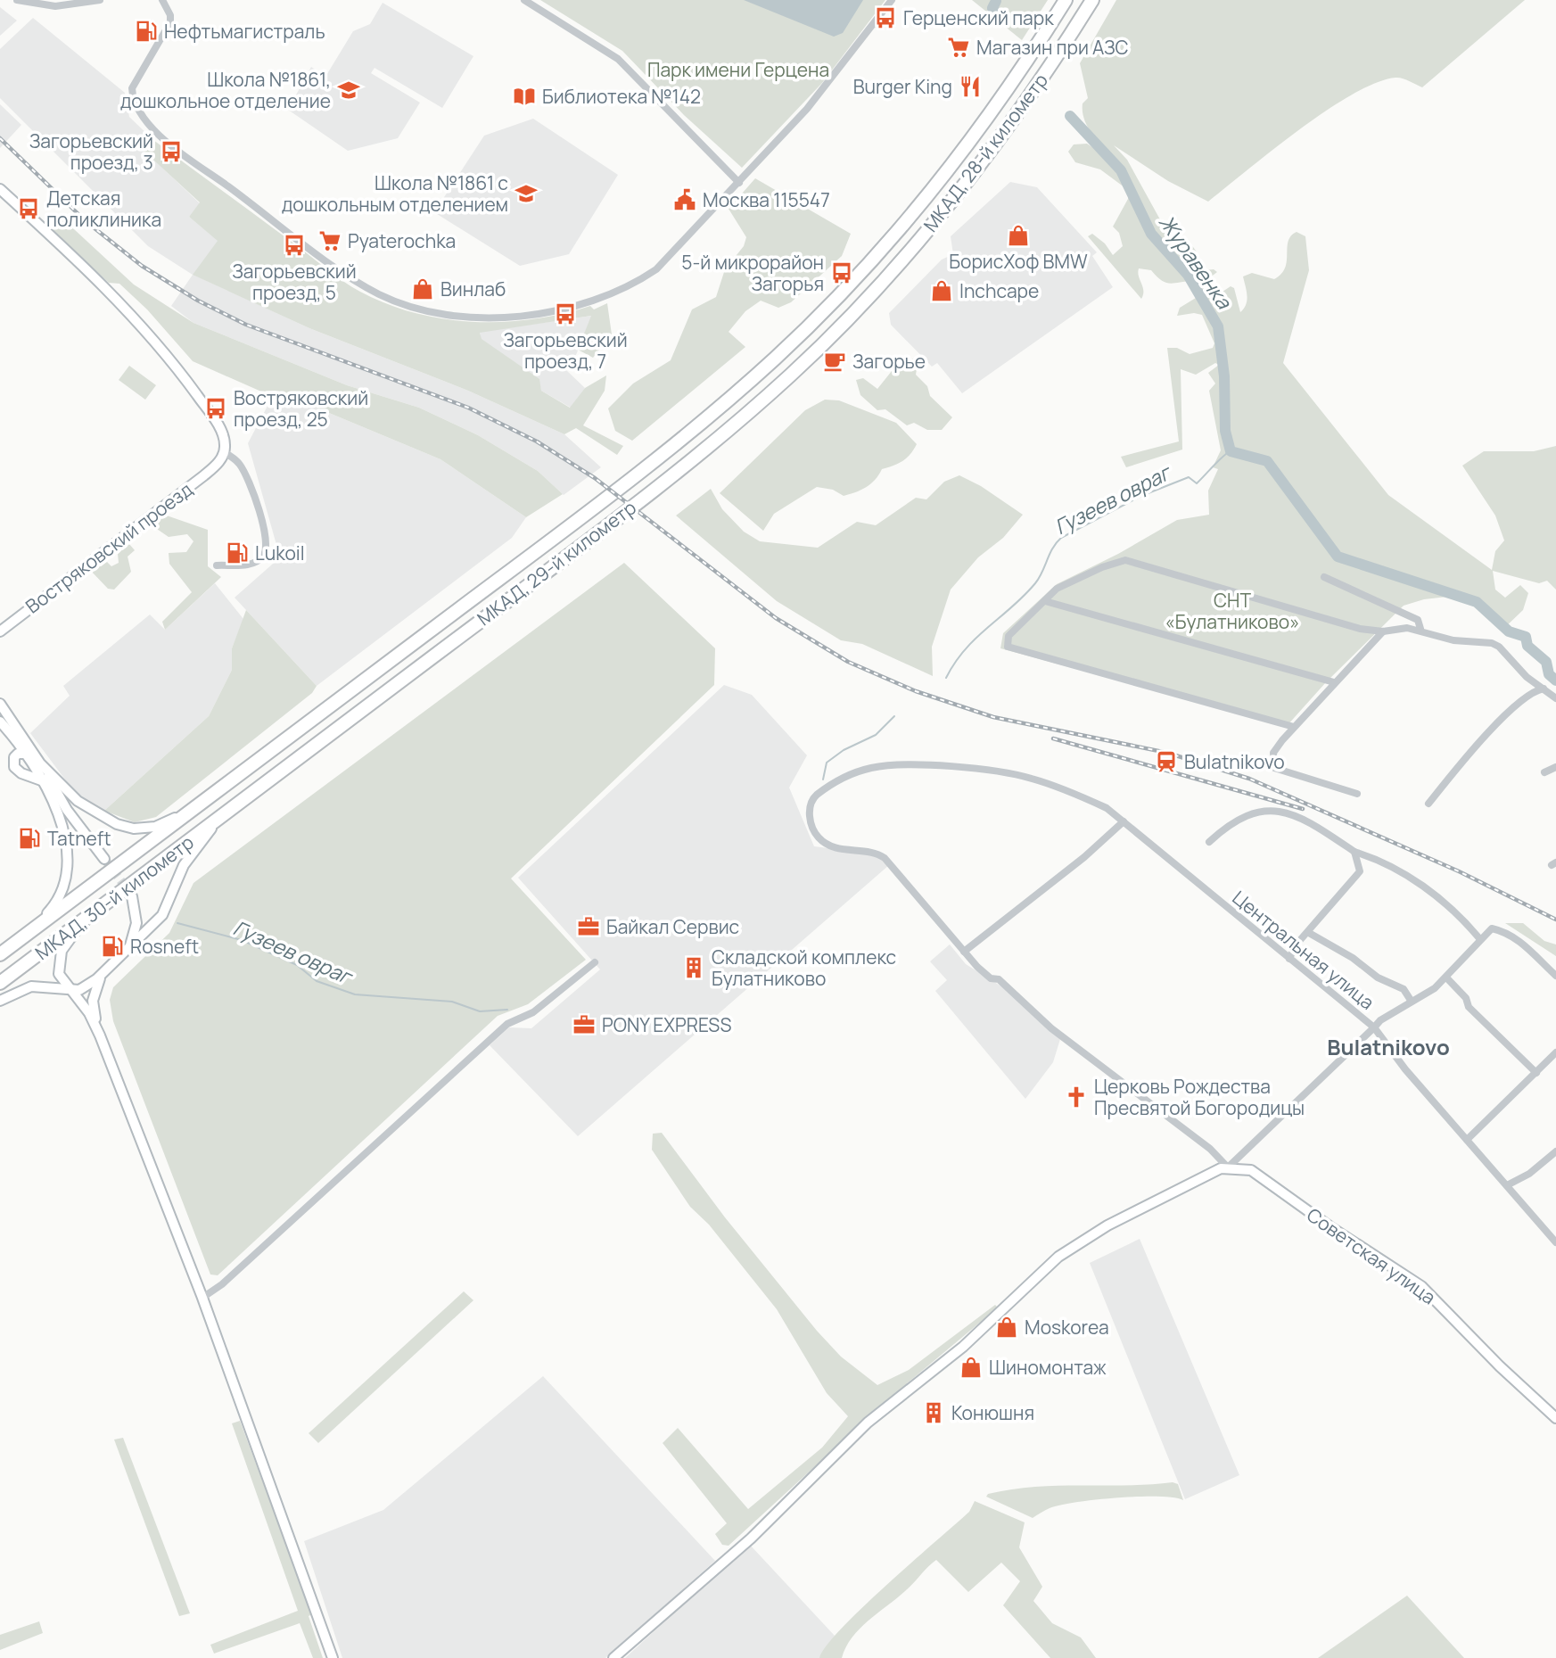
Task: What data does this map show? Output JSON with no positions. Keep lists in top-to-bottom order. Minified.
{"streets":{"highway":["МКАД, 28-й километр","МКАД, 29-й километр","МКАД, 30-й километр"],"street":["Востряковский проезд","Центральная улица","Советская улица"]},"crossings":[["МКАД, 28-й километр","МКАД, 29-й километр"],["МКАД, 29-й километр","МКАД, 30-й километр"],["Центральная улица","Советская улица"]],"districts":["Bulatnikovo"],"water":["Журавенка","Гузеев овраг"],"parks":["Парк имени Герцена","СНТ «Булатниково»"],"places":{"bus stop":["Герценский парк","Загорьевский проезд, 3","Детская поликлиника","Загорьевский проезд, 5","5-й микрорайон Загорья","Загорьевский проезд, 7","Востряковский проезд, 25"],"fuel station":["Нефтьмагистраль","Lukoil","Tatneft","Rosneft"],"supermarket":["Магазин при АЗС","Pyaterochka"],"restaurant":["Burger King"],"school or university":["Школа №1861, дошкольное отделение","Школа №1861 с дошкольным отделением"],"library":["Библиотека №142"],"public building":["Москва 115547"],"shop":["БорисХоф BMW","Винлаб","Inchcape","Moskorea","Шиномонтаж"],"cafe":["Загорье"],"station":["Bulatnikovo"],"office":["Байкал Сервис","PONY EXPRESS"],"building":["Складской комплекс Булатниково","Конюшня"],"church":["Церковь Рождества Пресвятой Богородицы"]}}
